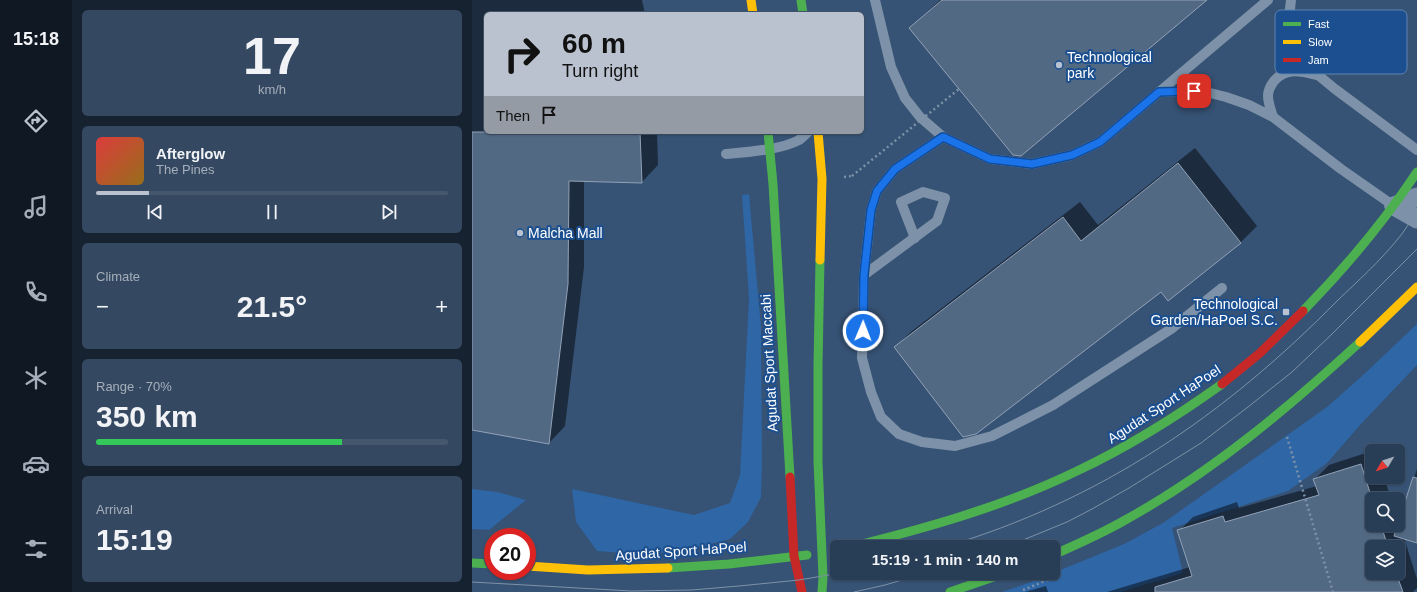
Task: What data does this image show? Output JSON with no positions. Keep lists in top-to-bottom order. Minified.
{"streets":{"street":["Agudat Sport Maccabi","Agudat Sport HaPoel"]},"crossings":[["Agudat Sport Maccabi","Agudat Sport HaPoel"]],"places":{"other":["Technological park","Malcha Mall"],"transit":["Technological Garden/HaPoel S.C."]},"legend":["Fast","Slow","Jam"],"north":"bottom left","page":{"tabs":"15:18","tile":[["17","km/h"],"Climate",["Range · 70%","350 km"],["Arrival","15:19"]],"turn":["60 m","Turn right"],"then":"Then","song":["Afterglow","The Pines"],"heat":["−","21.5°","+"],"limit":"20","trip":"15:19 · 1 min · 140 m"}}
